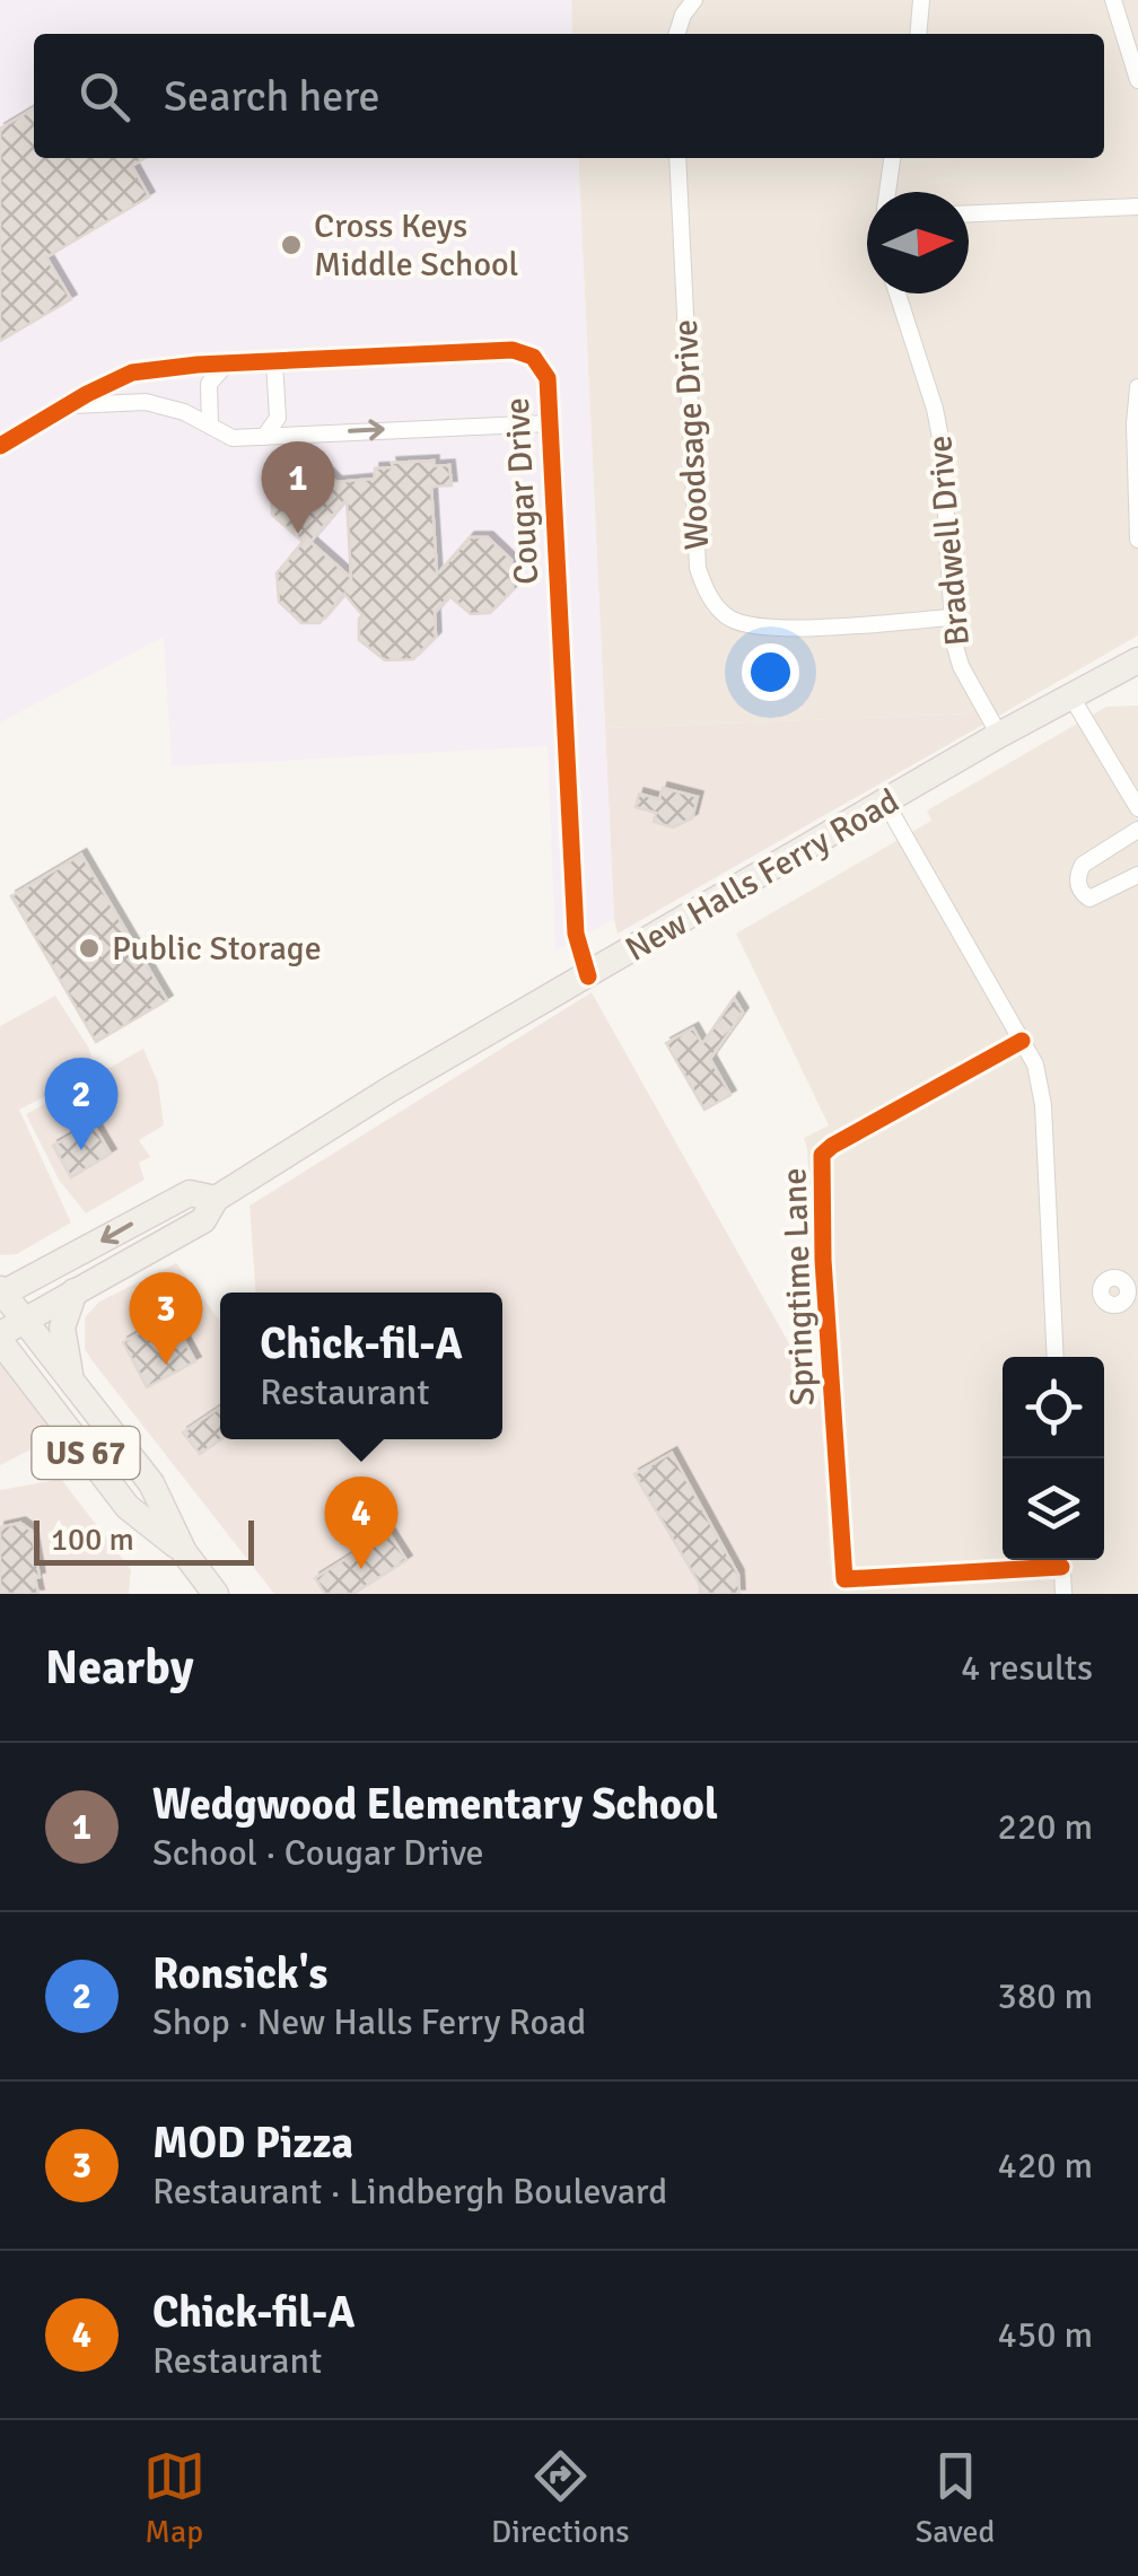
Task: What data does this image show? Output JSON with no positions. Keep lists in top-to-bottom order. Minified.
{"streets":{"main road":["New Halls Ferry Road","US 67"],"street":["Woodsage Drive","Cougar Drive","Bradwell Drive","Springtime Lane"]},"crossings":[["Woodsage Drive","Bradwell Drive"],["Cougar Drive","New Halls Ferry Road"],["Bradwell Drive","New Halls Ferry Road"],["New Halls Ferry Road","US 67"]],"places":["Cross Keys Middle School","Public Storage"],"scale_bar":"100 m","north":"right","page":{"search":"Search here","pins":["1","2","3","4"],"popup":["Chick-fil-A","Restaurant"],"scale":"100 m","heading":["Nearby","4 results"],"list":[{"mark":"1","name":"Wedgwood Elementary School","note":"School · Cougar Drive","value":"220 m"},{"mark":"2","name":"Ronsick's","note":"Shop · New Halls Ferry Road","value":"380 m"},{"mark":"3","name":"MOD Pizza","note":"Restaurant · Lindbergh Boulevard","value":"420 m"},{"mark":"4","name":"Chick-fil-A","note":"Restaurant","value":"450 m"}],"nav":["Map","Directions","Saved"]}}
